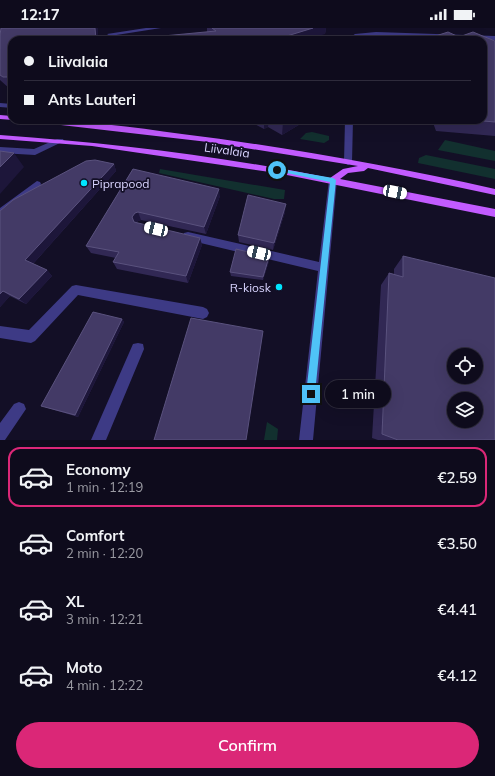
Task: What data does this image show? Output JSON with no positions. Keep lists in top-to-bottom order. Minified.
{"streets":{"main road":["Liivalaia"]},"places":["Piprapood","R-kiosk"],"page":{"status":"12:17","banner":["Liivalaia","Ants Lauteri"],"bubble":"1 min","list":[{"name":"Economy","note":"1 min · 12:19","value":"€2.59"},{"name":"Comfort","note":"2 min · 12:20","value":"€3.50"},{"name":"XL","note":"3 min · 12:21","value":"€4.41"},{"name":"Moto","note":"4 min · 12:22","value":"€4.12"}],"buttons":"Confirm"}}
